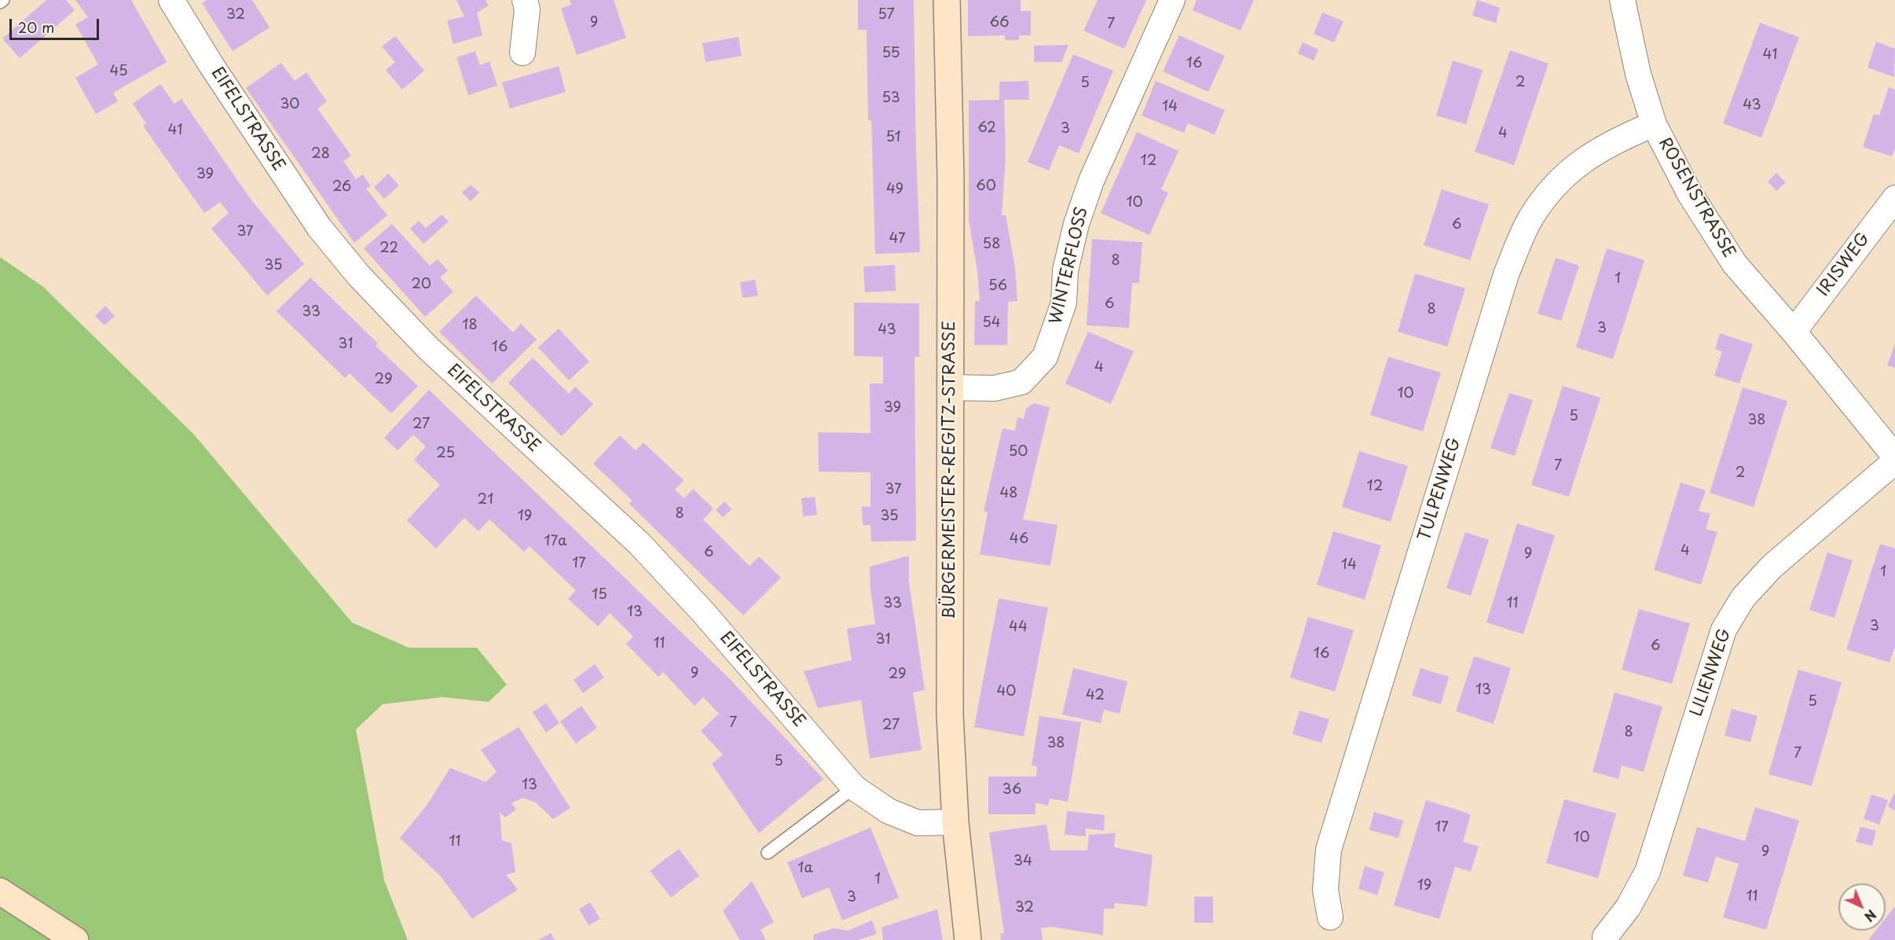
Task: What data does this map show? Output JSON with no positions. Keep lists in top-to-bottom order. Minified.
{"streets":{"street":["EIFELSTRASSE","ROSENSTRASSE","IRISWEG","WINTERFLOSS","BÜRGERMEISTER-REGITZ-STRASSE","TULPENWEG","LILIENWEG"]},"crossings":[["EIFELSTRASSE","BÜRGERMEISTER-REGITZ-STRASSE"],["ROSENSTRASSE","IRISWEG"],["ROSENSTRASSE","TULPENWEG"],["WINTERFLOSS","BÜRGERMEISTER-REGITZ-STRASSE"]],"house_numbers":["32","57","9","66","7","55","41","16","45","2","5","53","30","43","14","62","3","41","4","51","28","12","39","60","26","49","10","6","37","47","58","22","8","35","1","20","56","6","8","33","54","18","3","43","31","16","4","29","10","39","5","38","27","50","25","7","2","12","37","48","21","8","19","35","46","17a","4","6","9","17","14","1","15","33","11","13","3","44","31","11","6","16","9","29","13","40","42","5","7","27","8","38","7","5","13","36","17","10","11","9","34","1a","1","19","11","3","32"],"scale_bar":"20 m","north":"bottom right"}
